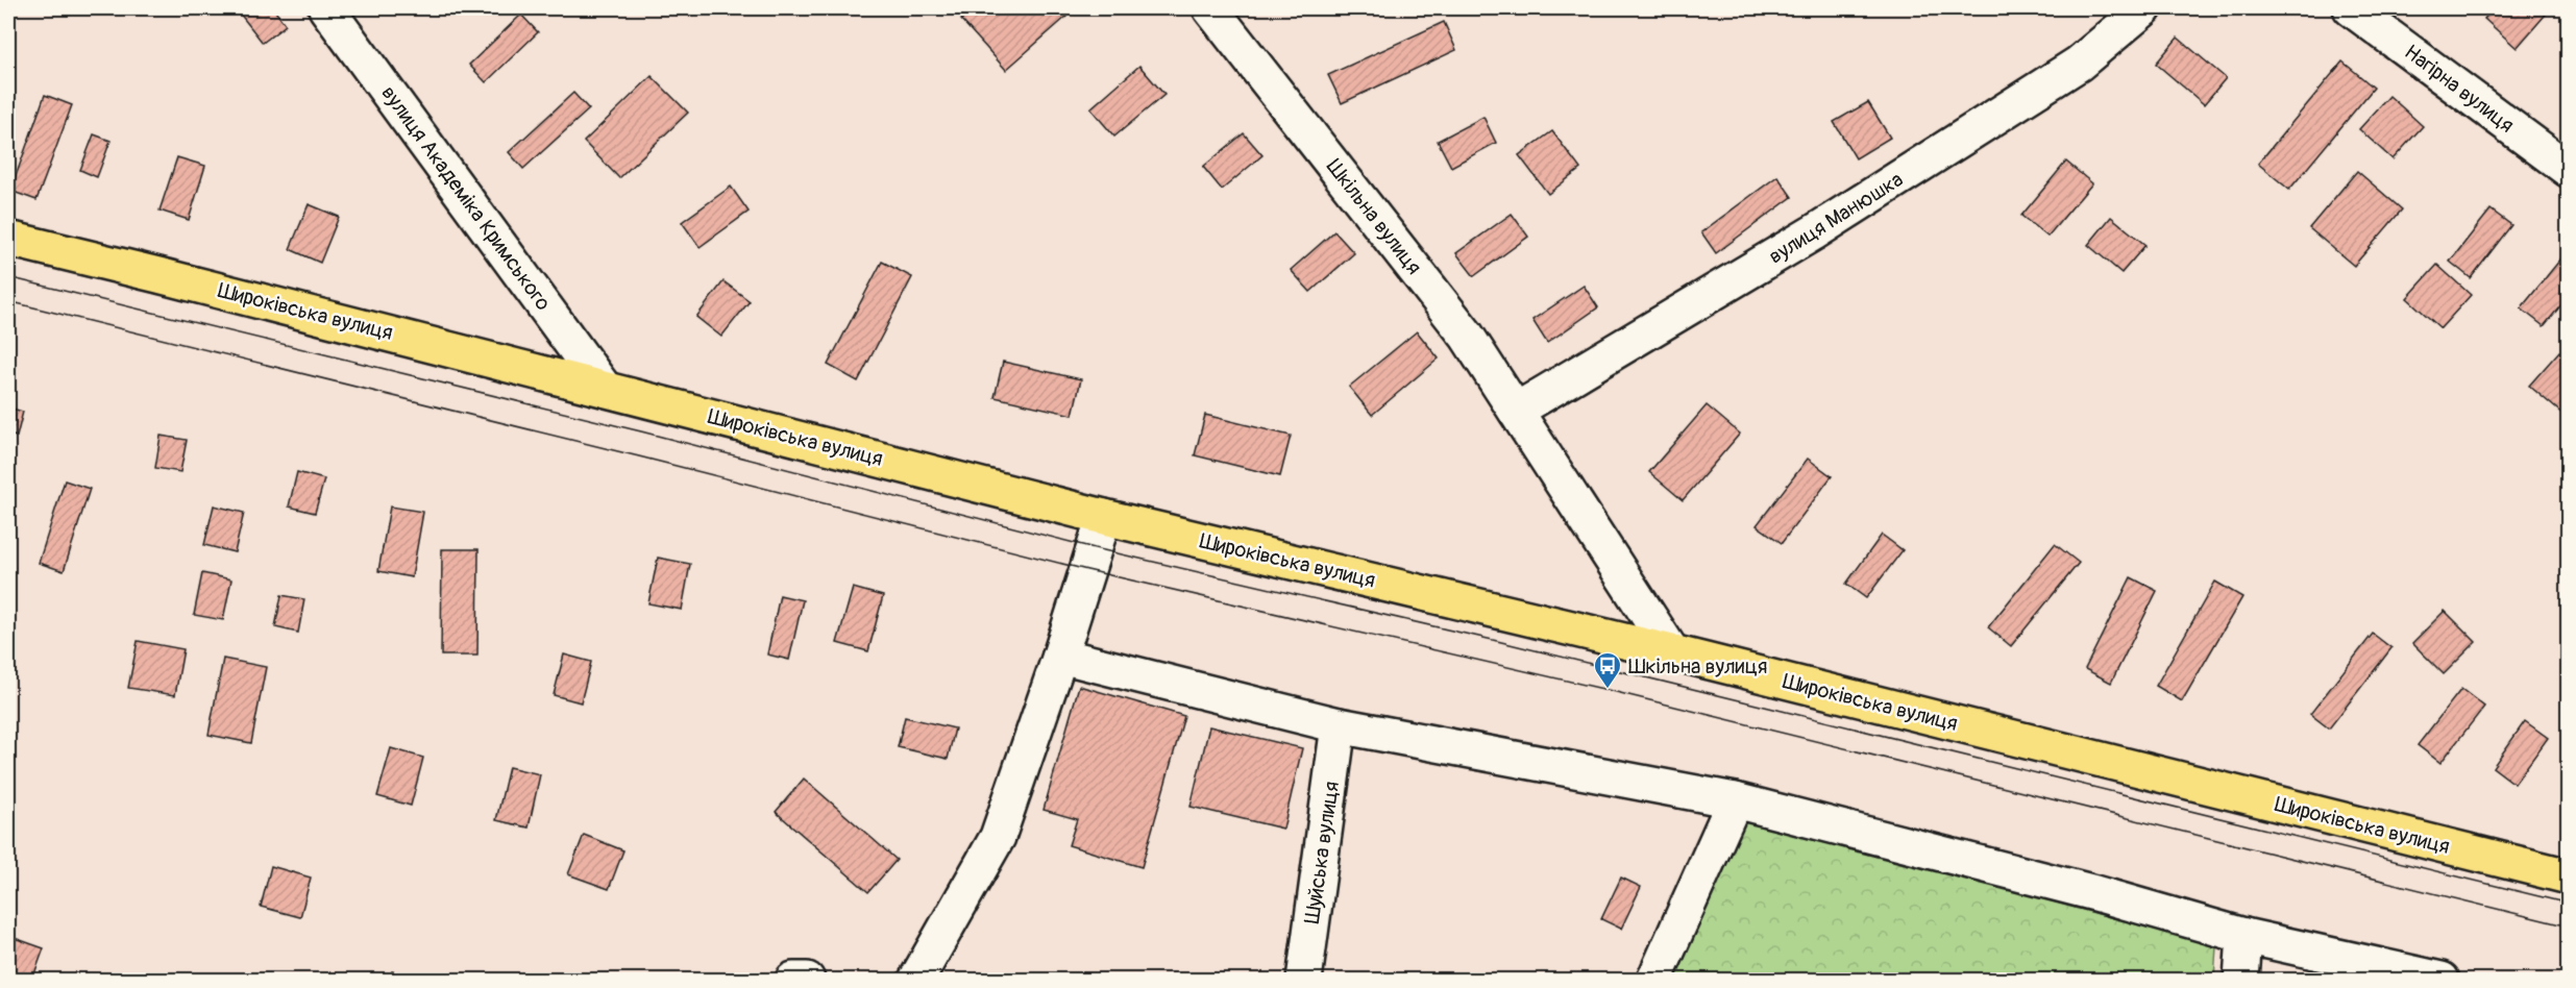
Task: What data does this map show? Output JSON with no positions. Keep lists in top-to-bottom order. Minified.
{"streets":{"main road":["Широківська вулиця"],"street":["Нагірна вулиця","вулиця Академіка Кримського","Шкільна вулиця","вулиця Манюшка","Шуйська вулиця"]},"crossings":[["вулиця Академіка Кримського","Широківська вулиця"],["Шкільна вулиця","вулиця Манюшка"],["Шкільна вулиця","Широківська вулиця"]],"places":{"bus stop":["Шкільна вулиця"]}}
